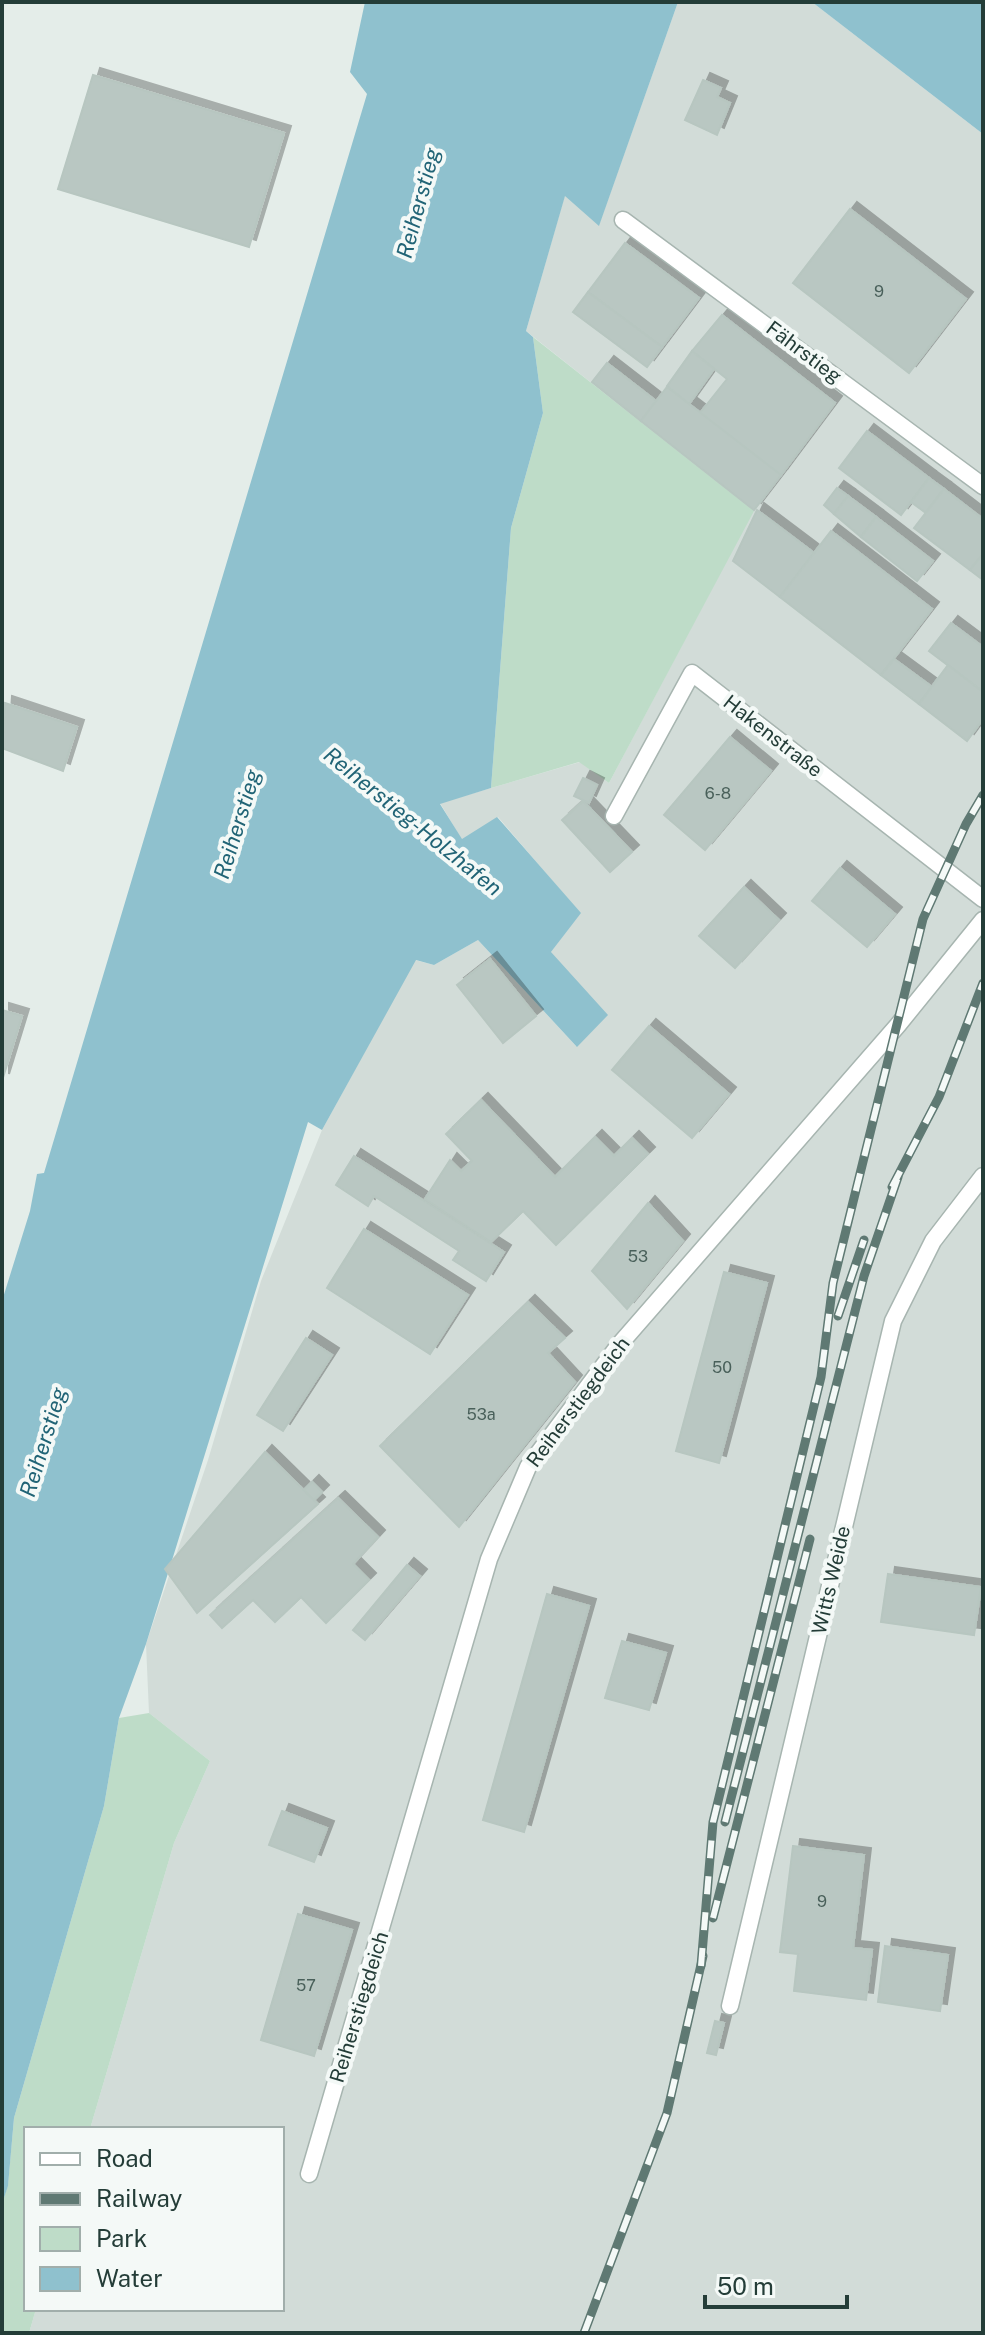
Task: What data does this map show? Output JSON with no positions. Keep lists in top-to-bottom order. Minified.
{"streets":{"street":["Fährstieg","Hakenstraße","Reiherstiegdeich","Witts Weide"]},"water":["Reiherstieg","Reiherstieg-Holzhafen"],"house_numbers":["9","6-8","53","50","53a","9","57"],"legend":["Road","Railway","Park","Water"],"scale_bar":"50 m"}
